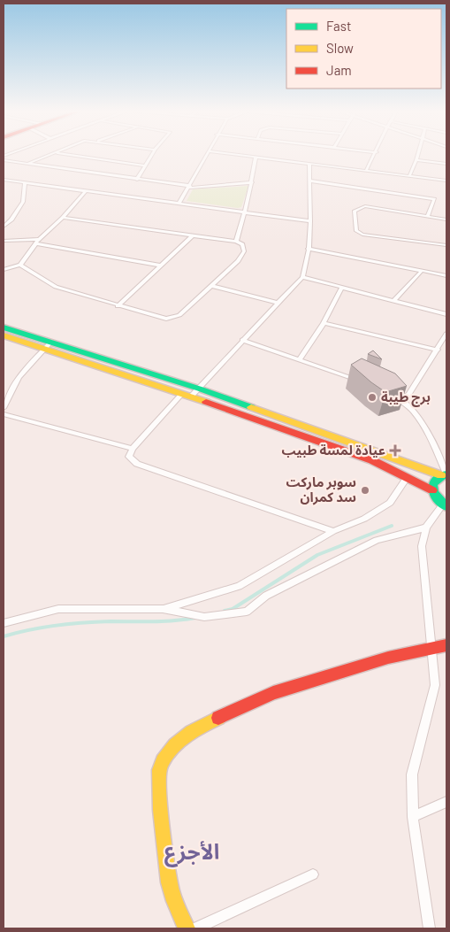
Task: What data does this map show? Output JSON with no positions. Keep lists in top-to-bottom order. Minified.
{"districts":["الأجزع"],"places":{"other":["برج طيبة","سوبر ماركت سد كمران"],"health":["عيادة لمسة طبيب"]},"legend":["Fast","Slow","Jam"]}
